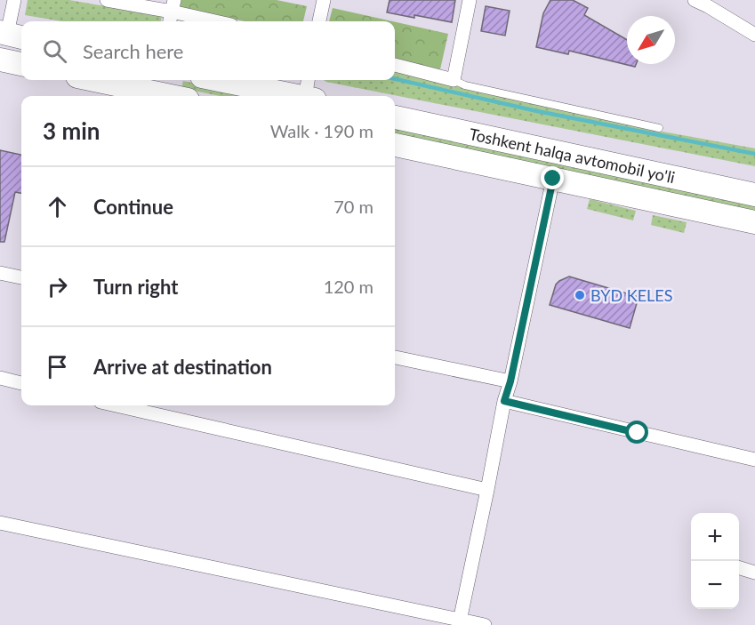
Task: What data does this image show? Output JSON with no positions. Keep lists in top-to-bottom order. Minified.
{"streets":{"highway":["Toshkent halqa avtomobil yo'li"]},"places":["BYD KELES"],"north":"bottom left","page":{"search":"Search here","heading":["3 min","Walk · 190 m"],"list":[["Continue","70 m"],["Turn right","120 m"],"Arrive at destination"],"map_buttons":["+","−"]}}
